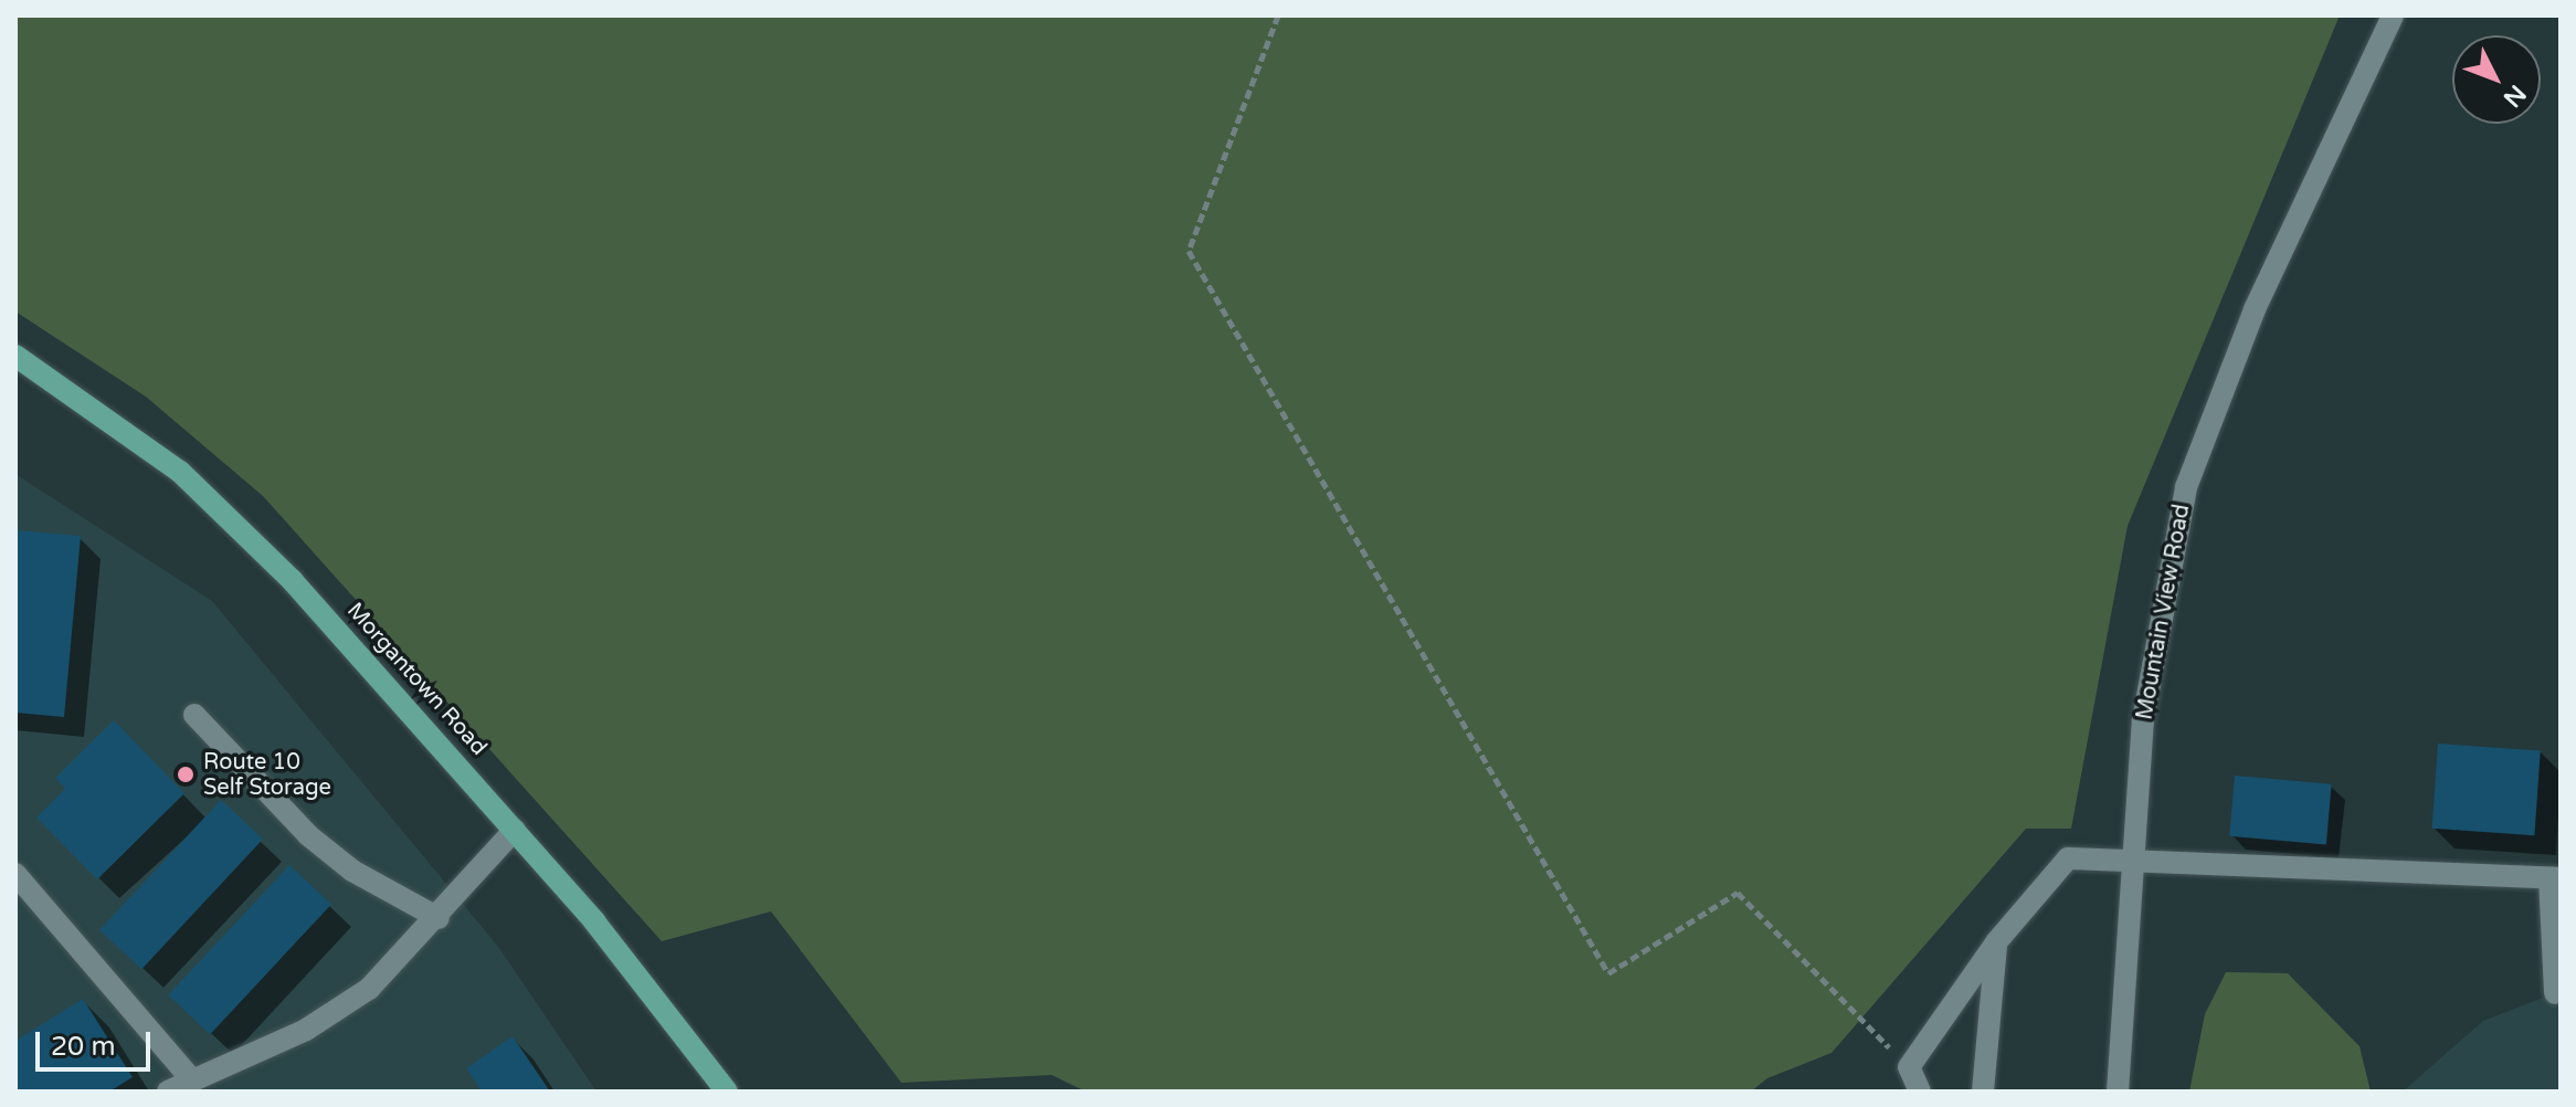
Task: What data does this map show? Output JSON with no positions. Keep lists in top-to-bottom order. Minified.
{"streets":{"main road":["Morgantown Road"],"street":["Mountain View Road"]},"places":["Route 10 Self Storage"],"scale_bar":"20 m","north":"bottom right"}
